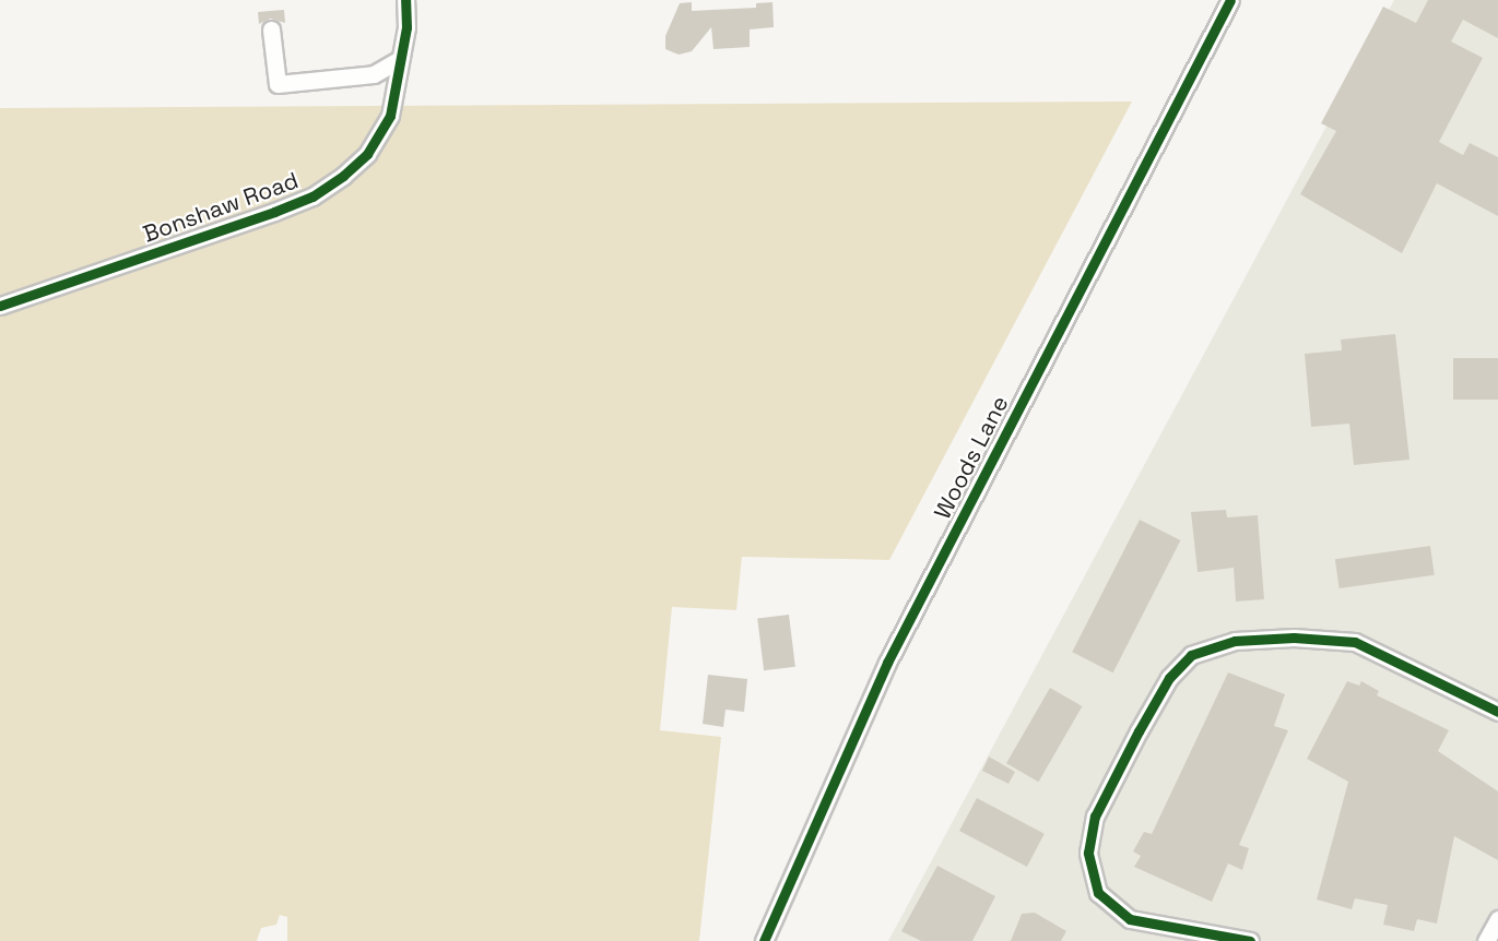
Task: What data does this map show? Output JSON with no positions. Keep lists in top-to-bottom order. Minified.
{"streets":{"street":["Bonshaw Road","Woods Lane"]}}
